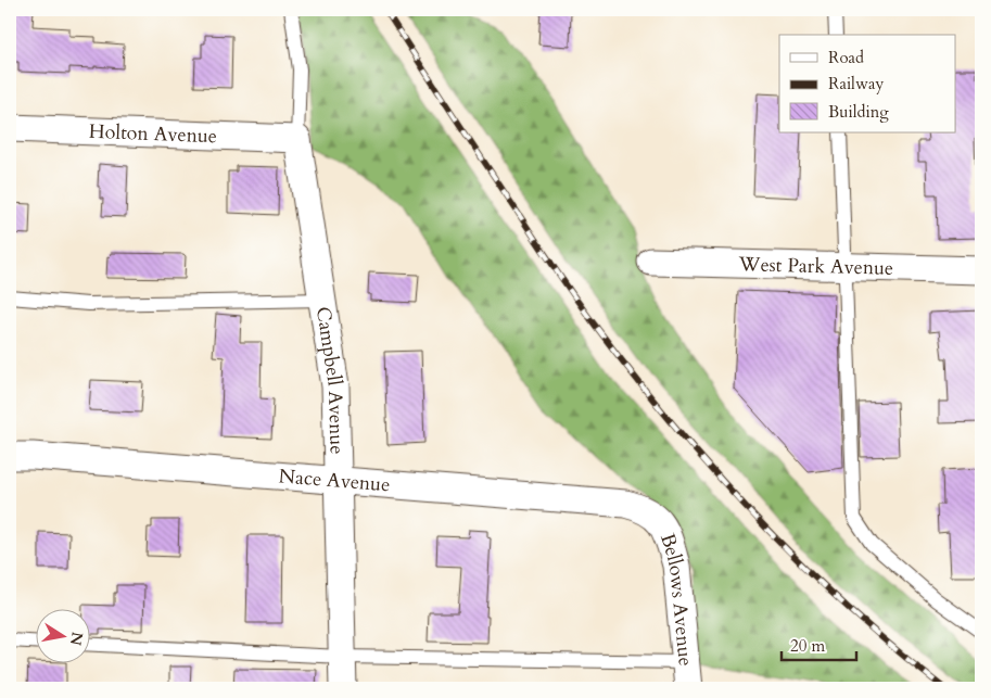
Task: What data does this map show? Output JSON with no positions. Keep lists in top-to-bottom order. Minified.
{"streets":{"street":["Holton Avenue","West Park Avenue","Campbell Avenue","Nace Avenue","Bellows Avenue"]},"crossings":[["Holton Avenue","Campbell Avenue"],["Campbell Avenue","Nace Avenue"],["Nace Avenue","Bellows Avenue"]],"legend":["Road","Railway","Building"],"scale_bar":"20 m","north":"right"}
